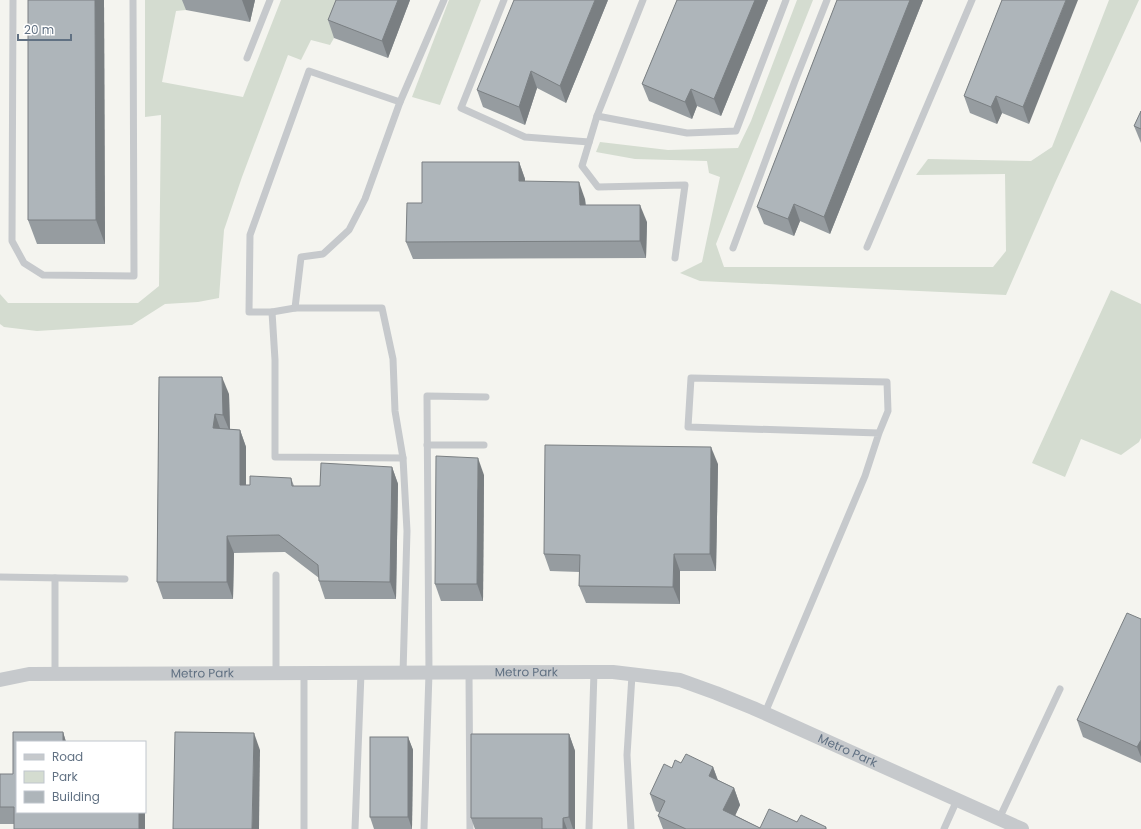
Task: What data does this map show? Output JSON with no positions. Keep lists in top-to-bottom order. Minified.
{"streets":{"street":["Metro Park"]},"legend":["Road","Park","Building"],"scale_bar":"20 m"}
